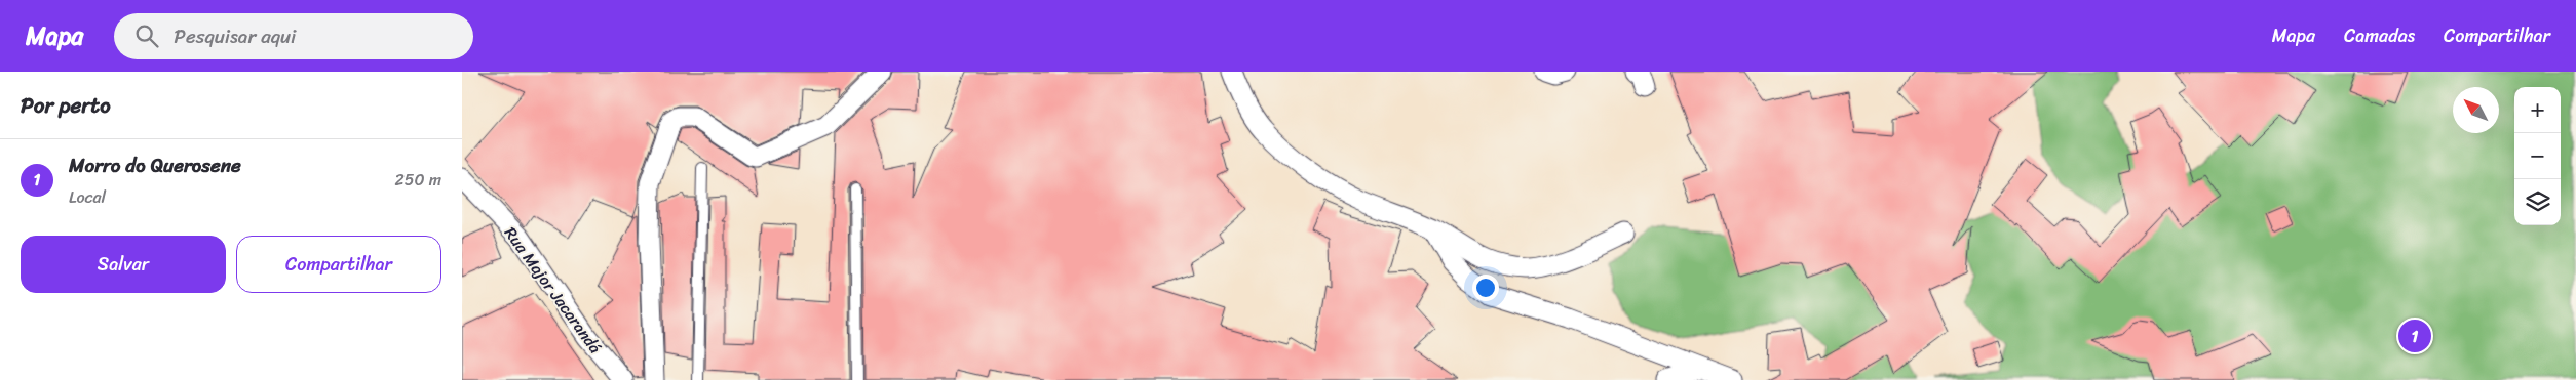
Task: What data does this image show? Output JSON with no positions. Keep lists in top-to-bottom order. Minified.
{"streets":{"street":["Rua Major Jacarandá"]},"north":"top left","page":{"header":"Mapa","search":"Pesquisar aqui","nav":["Mapa","Camadas","Compartilhar"],"heading":"Por perto","map_buttons":["+","−"],"list":[{"mark":"1","name":"Morro do Querosene","note":"Local","value":"250 m"}],"buttons":["Salvar","Compartilhar"],"pins":"1"}}
